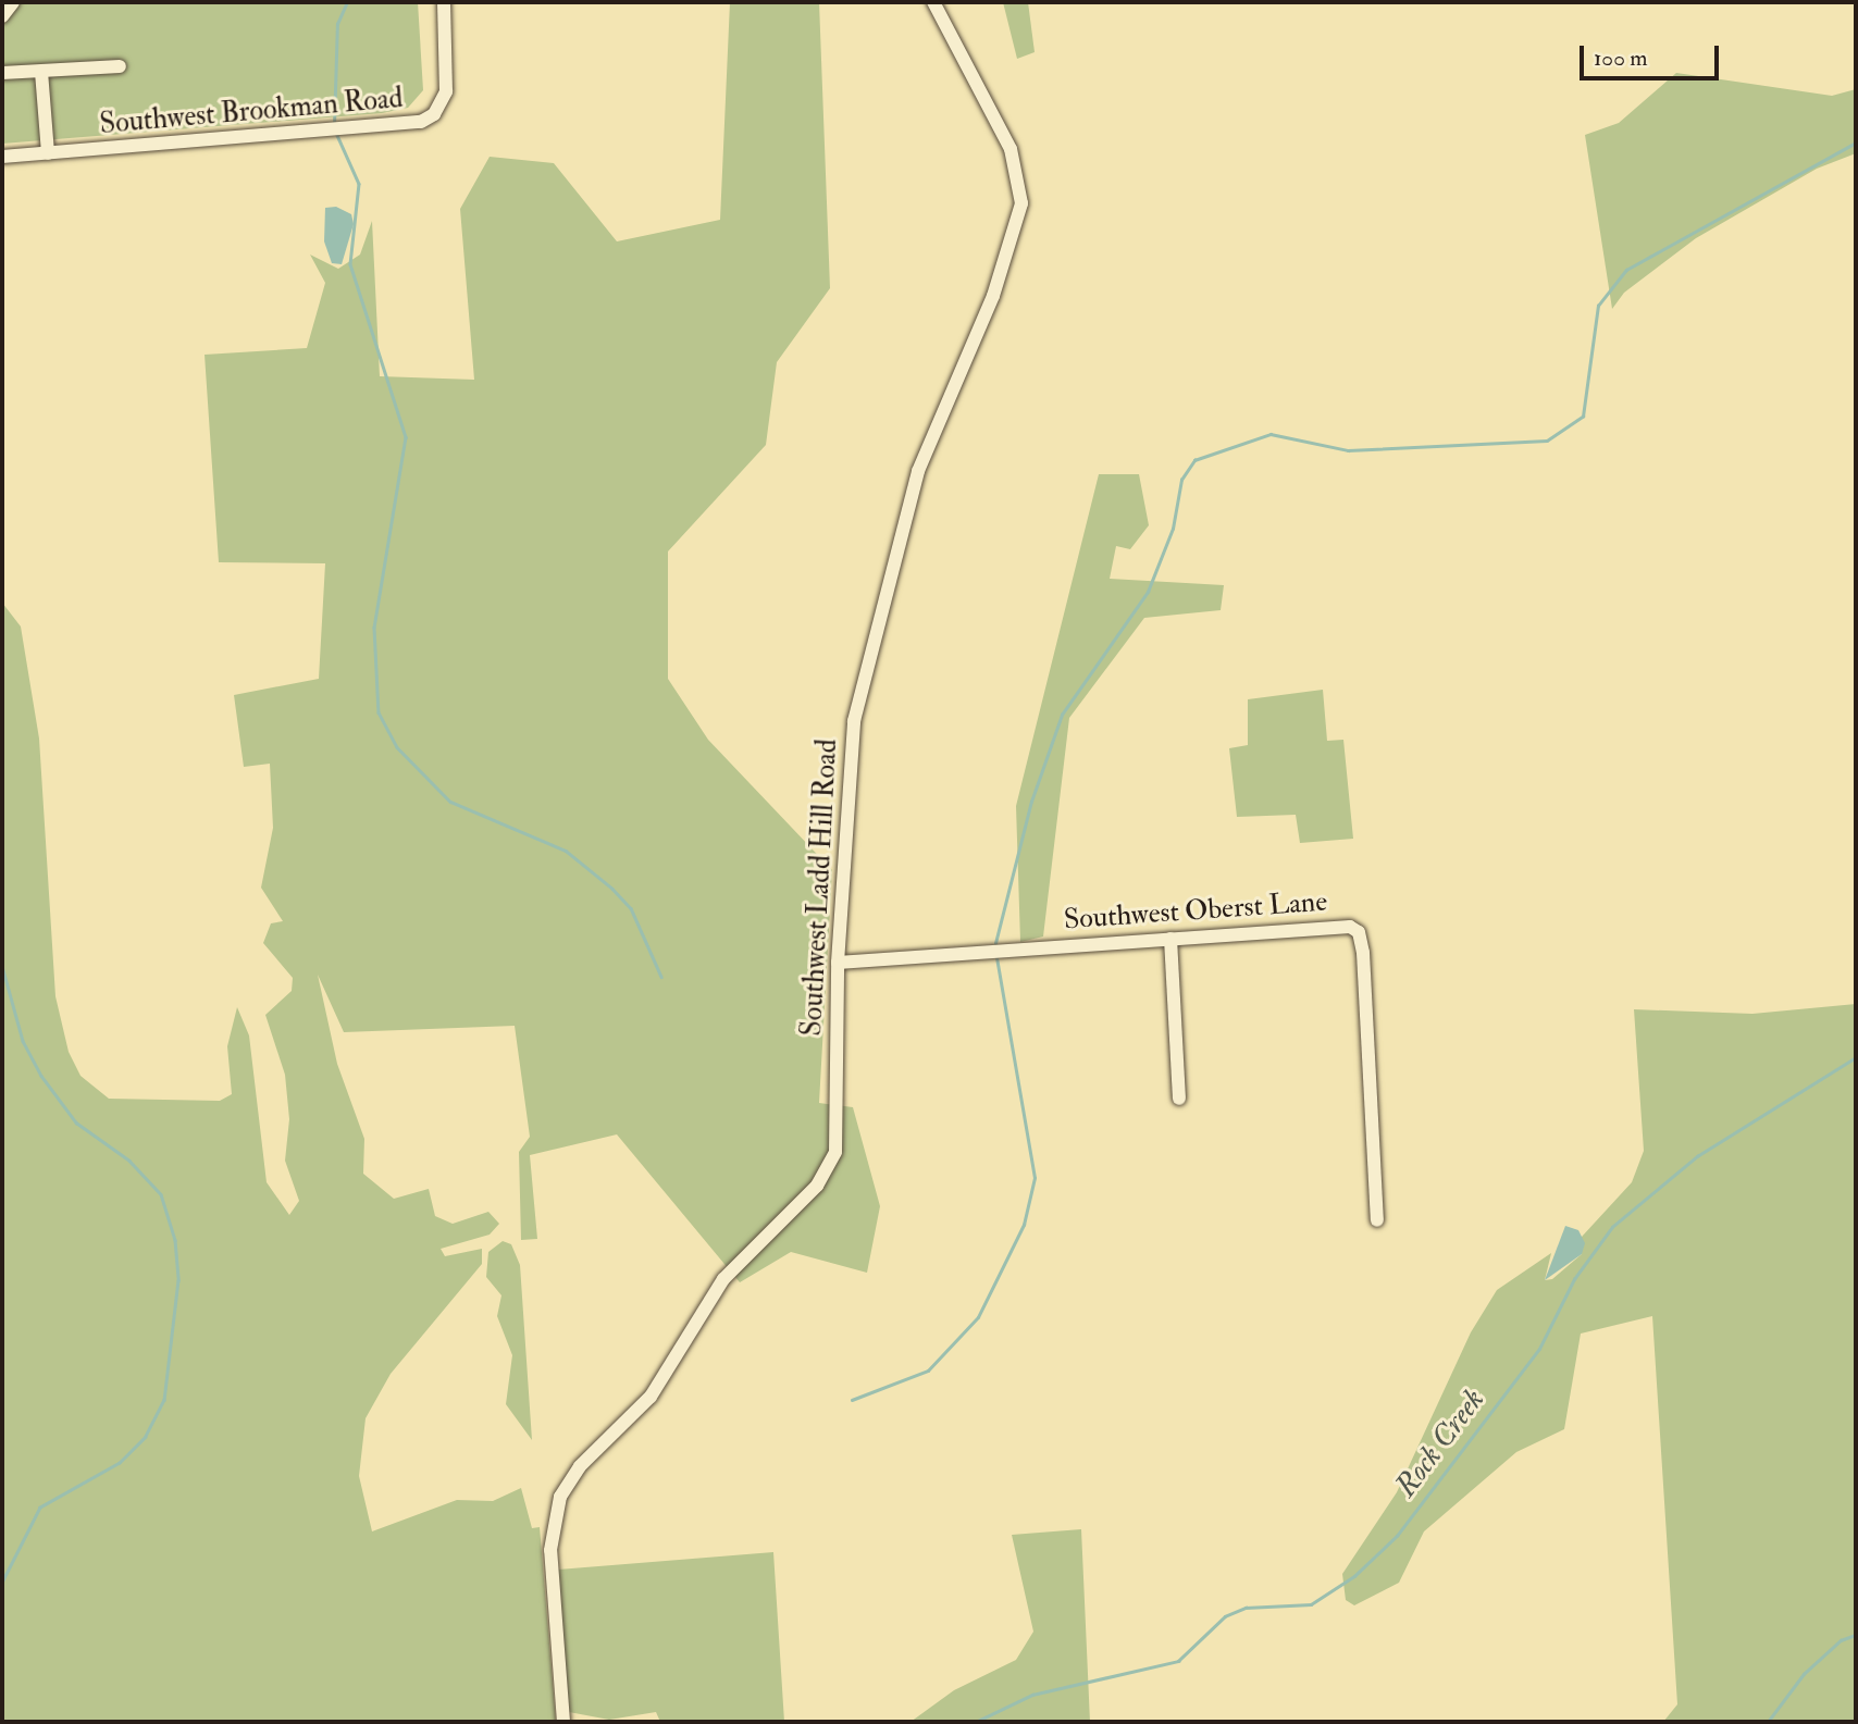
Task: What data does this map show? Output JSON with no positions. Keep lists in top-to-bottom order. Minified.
{"streets":{"street":["Southwest Brookman Road","Southwest Ladd Hill Road","Southwest Oberst Lane"]},"crossings":[["Southwest Ladd Hill Road","Southwest Oberst Lane"]],"water":["Rock Creek"],"scale_bar":"100 m"}
